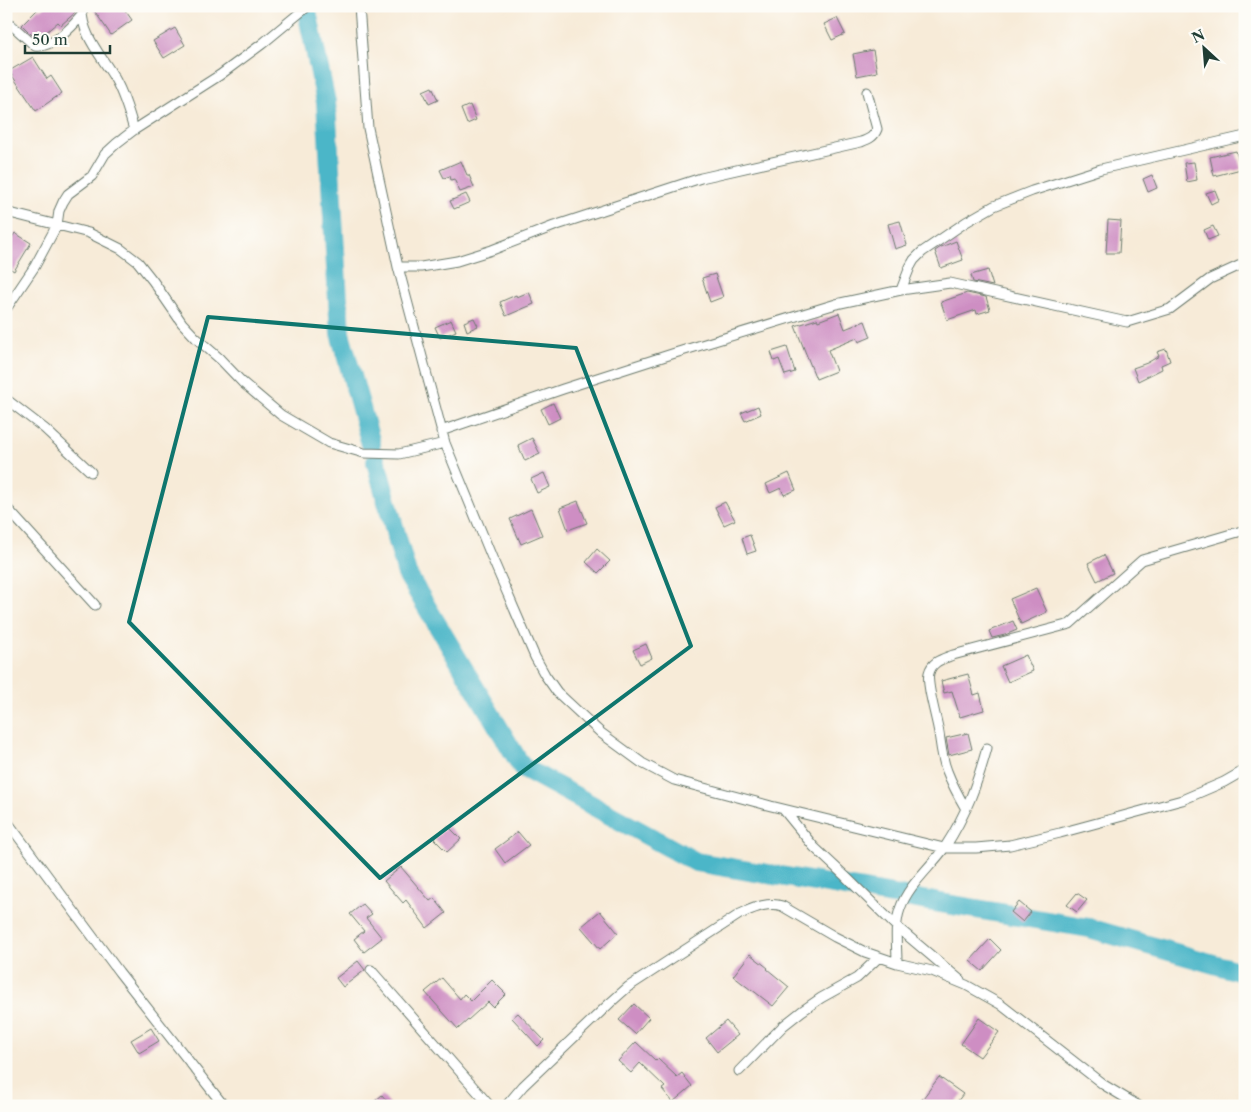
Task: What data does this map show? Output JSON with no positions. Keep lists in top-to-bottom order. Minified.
{"scale_bar":"50 m","north":"top left"}
